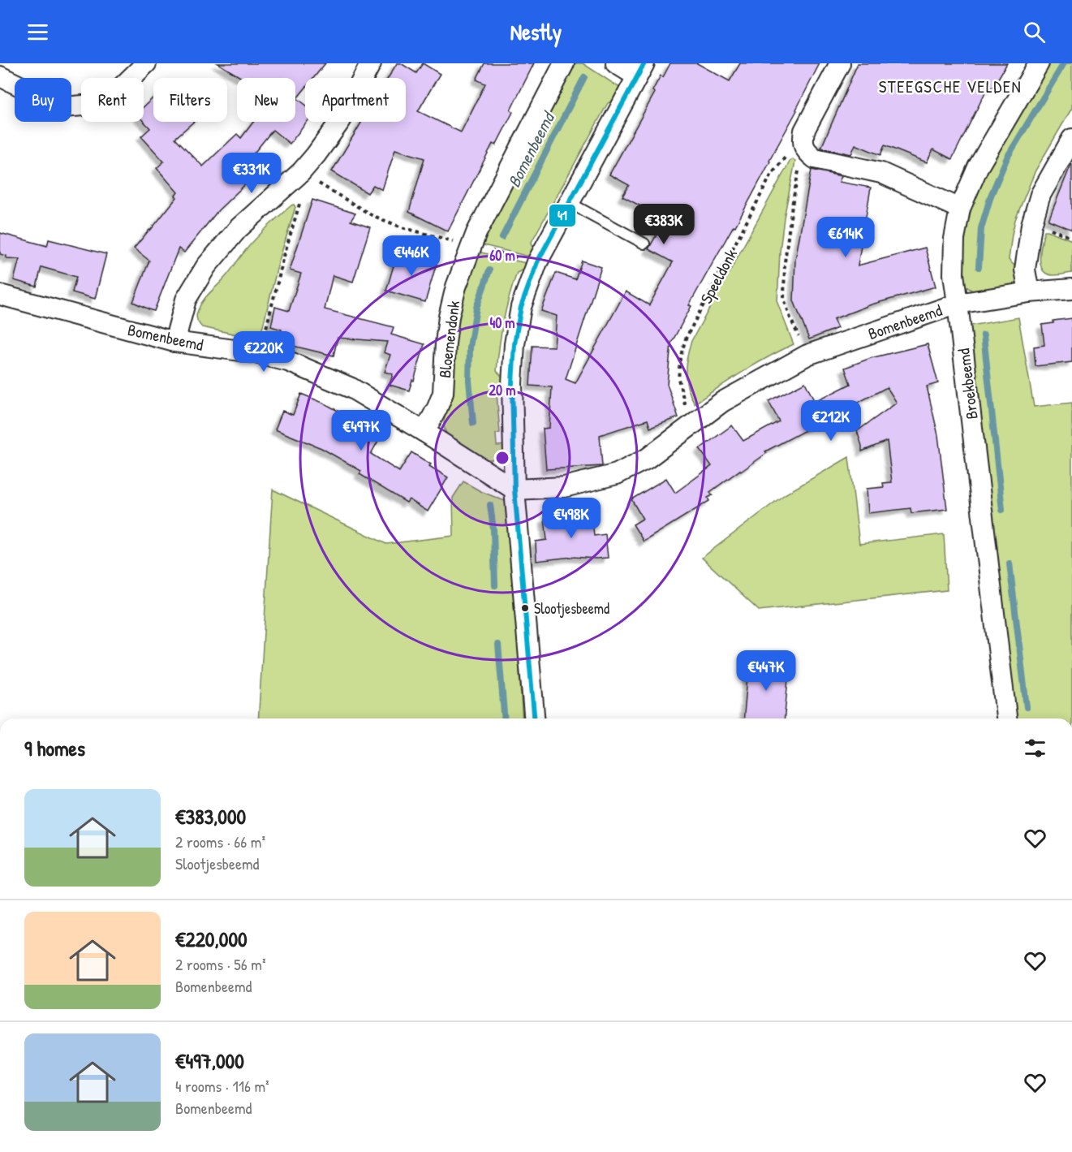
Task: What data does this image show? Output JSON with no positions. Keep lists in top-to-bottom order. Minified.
{"streets":{"street":["Bomenbeemd","Bloemendonk","Broekbeemd"],"path":["Speeldonk"]},"crossings":[["Speeldonk","Bomenbeemd"],["Bomenbeemd","Bloemendonk"],["Bomenbeemd","Broekbeemd"]],"districts":["STEEGSCHE VELDEN"],"water":["Bomenbeemd"],"places":["Slootjesbeemd"],"lines":["transit line 41"],"page":{"header":"Nestly","chip":["Buy","Rent","Filters","New","Apartment"],"price":["€331K","€383K","€614K","€446K","€220K","€212K","€497K","€498K","€447K"],"heading":"9 homes","list":[{"name":"€383,000","note":"2 rooms · 66 m² · Slootjesbeemd"},{"name":"€220,000","note":"2 rooms · 56 m² · Bomenbeemd"},{"name":"€497,000","note":"4 rooms · 116 m² · Bomenbeemd"}]},"rings":["60 m","40 m","20 m"]}
